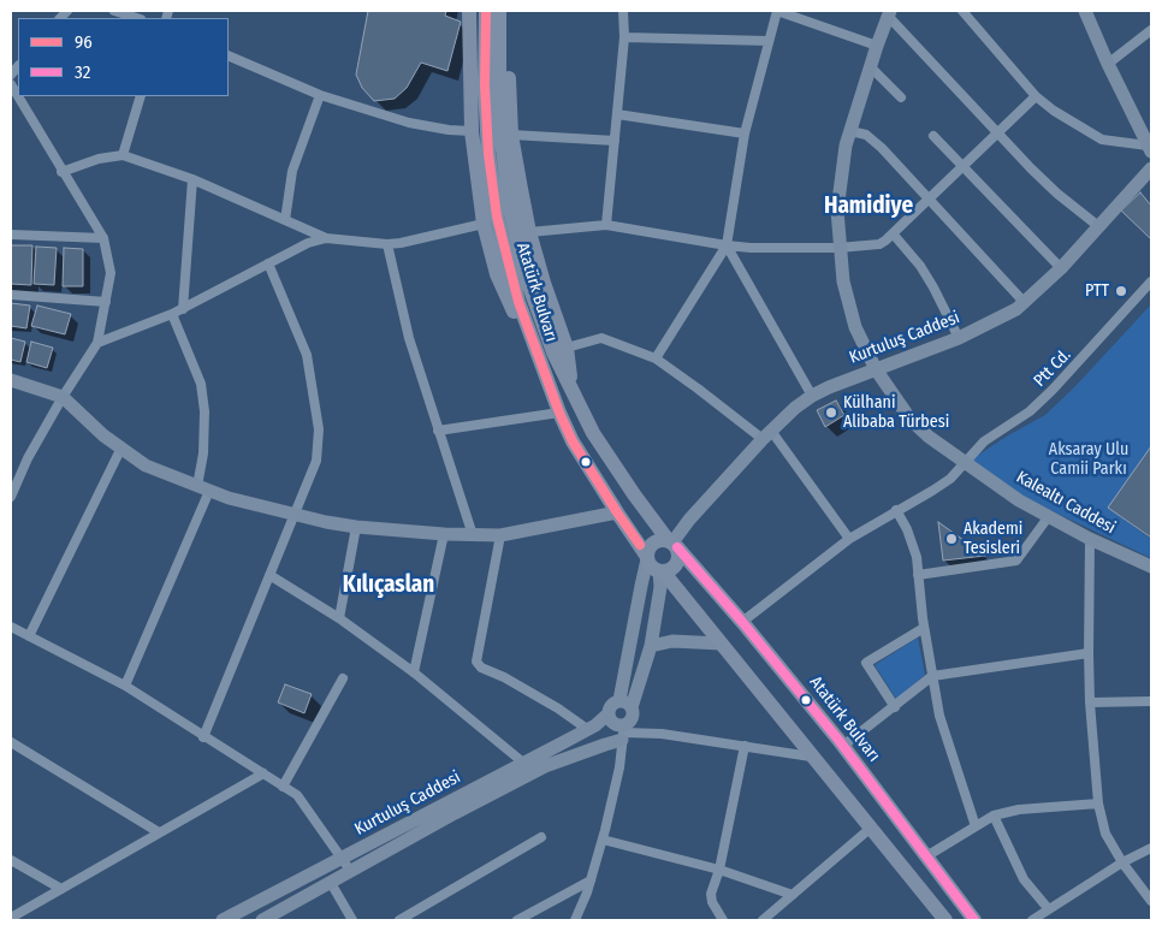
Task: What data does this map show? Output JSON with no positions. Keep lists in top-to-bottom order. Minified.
{"streets":{"main road":["Atatürk Bulvarı"],"street":["Kurtuluş Caddesi","Ptt Cd.","Kalealtı Caddesi"]},"crossings":[["Atatürk Bulvarı","Kurtuluş Caddesi"],["Atatürk Bulvarı","Ptt Cd."],["Kurtuluş Caddesi","Kalealtı Caddesi"],["Ptt Cd.","Kalealtı Caddesi"]],"districts":["Hamidiye","Kılıçaslan"],"parks":["Aksaray Ulu Camii Parkı"],"places":["PTT","Külhani Alibaba Türbesi","Akademi Tesisleri"],"lines":["transit line 96","transit line 32"],"legend":["96","32"]}
